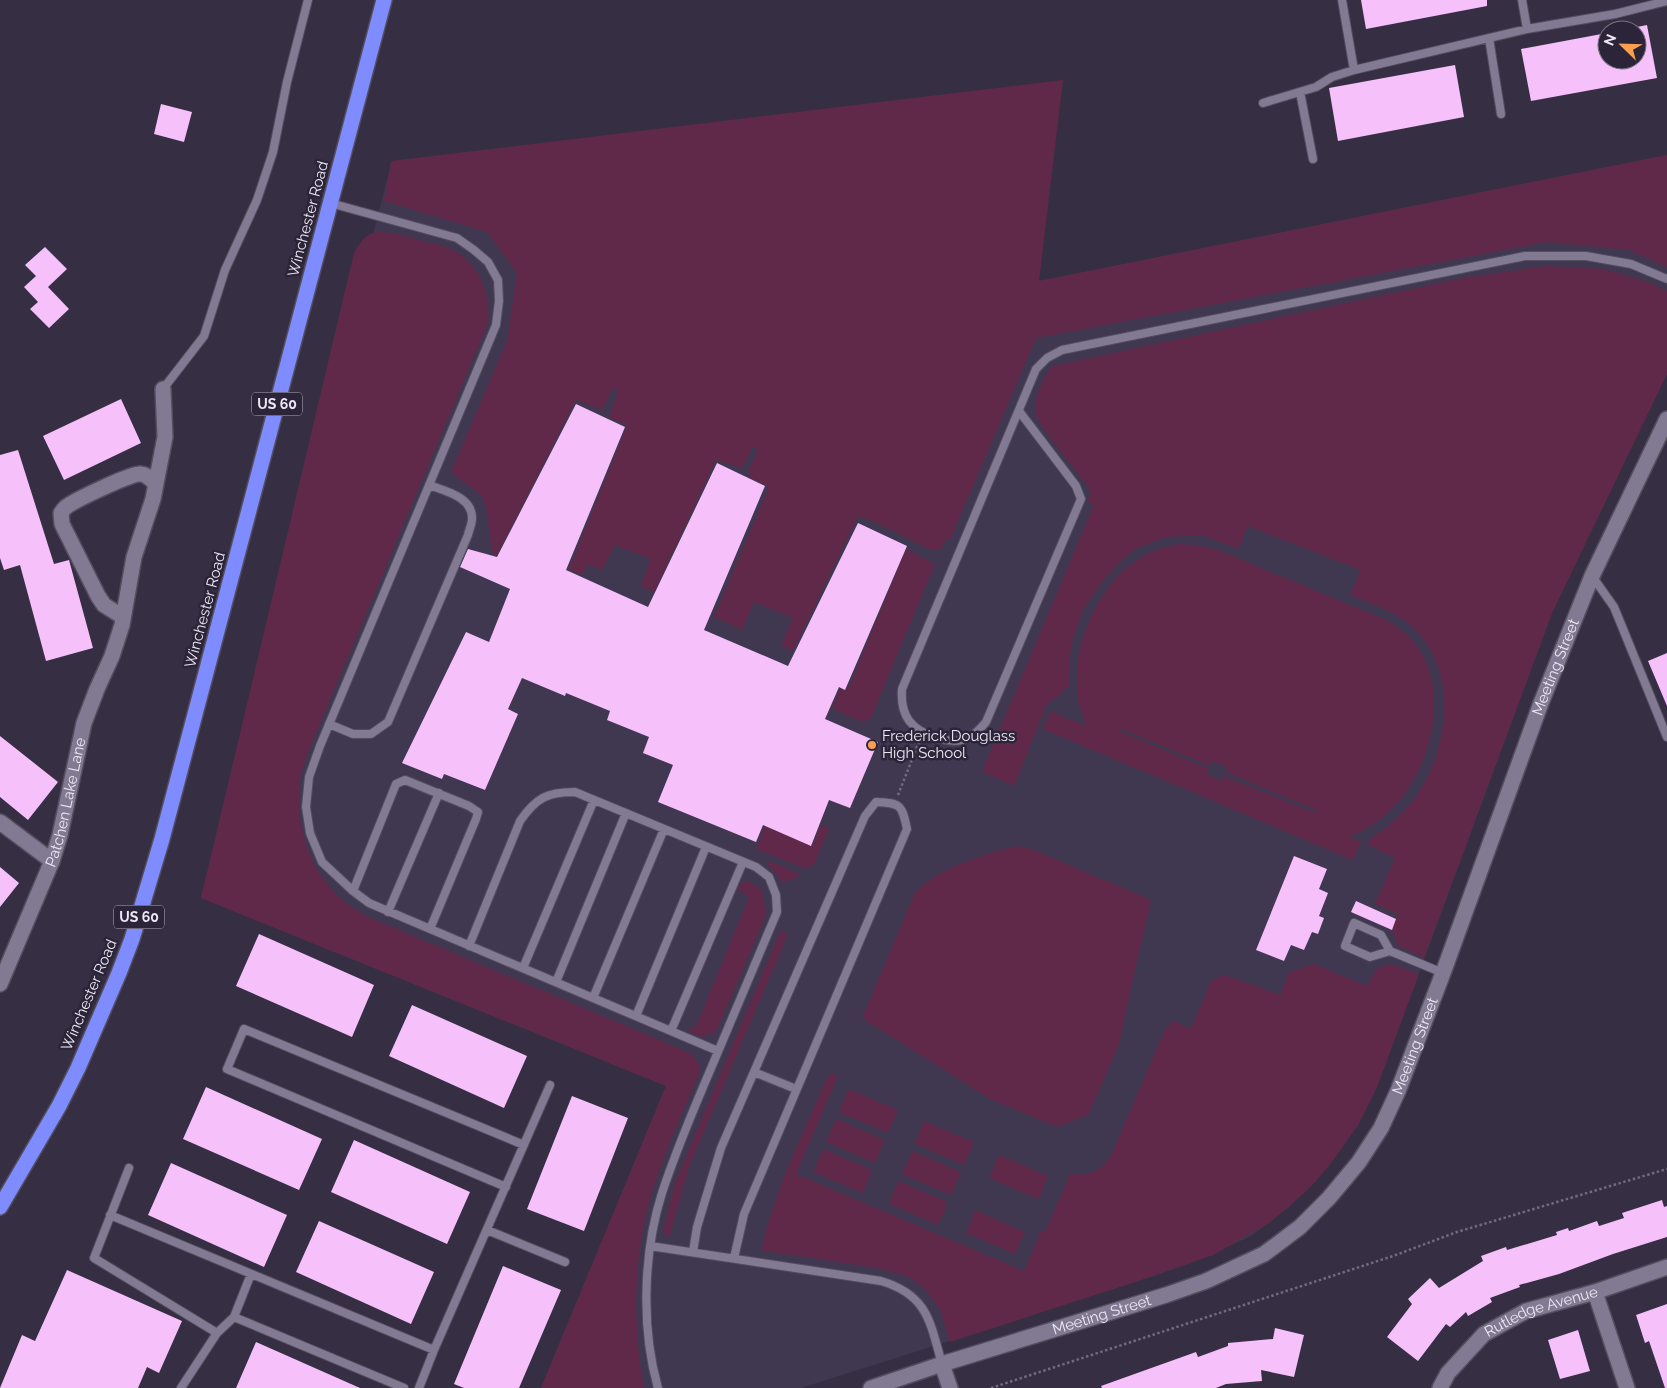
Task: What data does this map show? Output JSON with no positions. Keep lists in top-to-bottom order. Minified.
{"streets":{"highway":["Winchester Road","US 60"],"street":["Meeting Street","Patchen Lake Lane","Rutledge Avenue"]},"places":["Frederick Douglass High School"],"north":"top left"}
